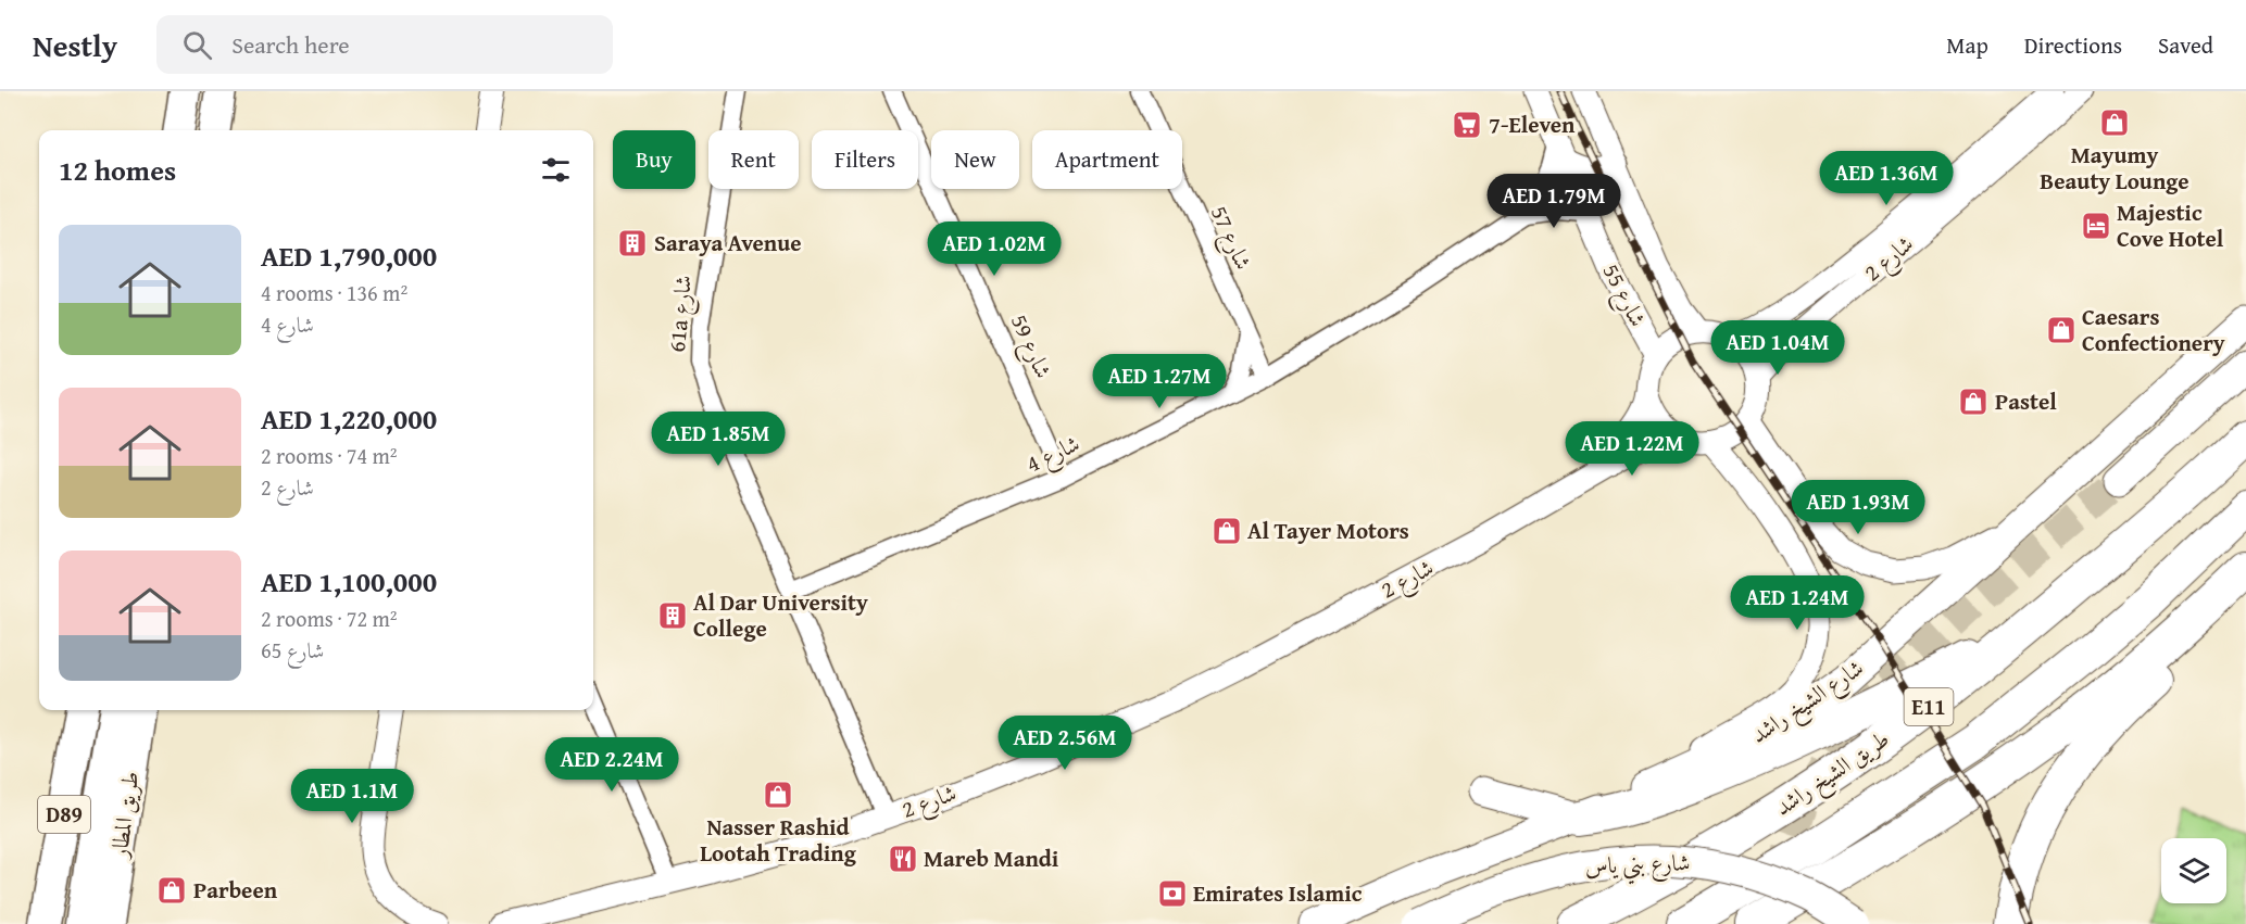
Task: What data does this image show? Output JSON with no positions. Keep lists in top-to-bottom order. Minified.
{"streets":{"highway":["E11","طريق الشيخ راشد","D89","طريق المطار"],"main road":["شارع الشيخ راشد","شارع بني ياس"],"street":["شارع 57","شارع 2","شارع 55","61a شارع","شارع 59","شارع 4"]},"crossings":[["شارع 57","شارع 4"],["شارع 2","شارع 55"],["شارع 2","61a شارع"],["شارع 55","شارع 4"],["61a شارع","شارع 4"],["شارع 59","شارع 4"]],"places":{"shop":["Mayumy Beauty Lounge","Caesars Confectionery","Pastel","Al Tayer Motors","Nasser Rashid Lootah Trading","Parbeen"],"supermarket":["7-Eleven"],"hotel":["Majestic Cove Hotel"],"building":["Saraya Avenue","Al Dar University College"],"restaurant":["Mareb Mandi"],"bank":["Emirates Islamic"]},"page":{"header":"Nestly","search":"Search here","nav":["Map","Directions","Saved"],"chip":["Buy","Rent","Filters","New","Apartment"],"heading":"12 homes","price":["AED 1.36M","AED 1.79M","AED 1.02M","AED 1.04M","AED 1.27M","AED 1.85M","AED 1.22M","AED 1.93M","AED 1.24M","AED 2.56M","AED 2.24M","AED 1.1M"],"list":[{"name":"AED 1,790,000","note":"4 rooms · 136 m² · شارع 4"},{"name":"AED 1,220,000","note":"2 rooms · 74 m² · شارع 2"},{"name":"AED 1,100,000","note":"2 rooms · 72 m² · شارع 65"}]}}
